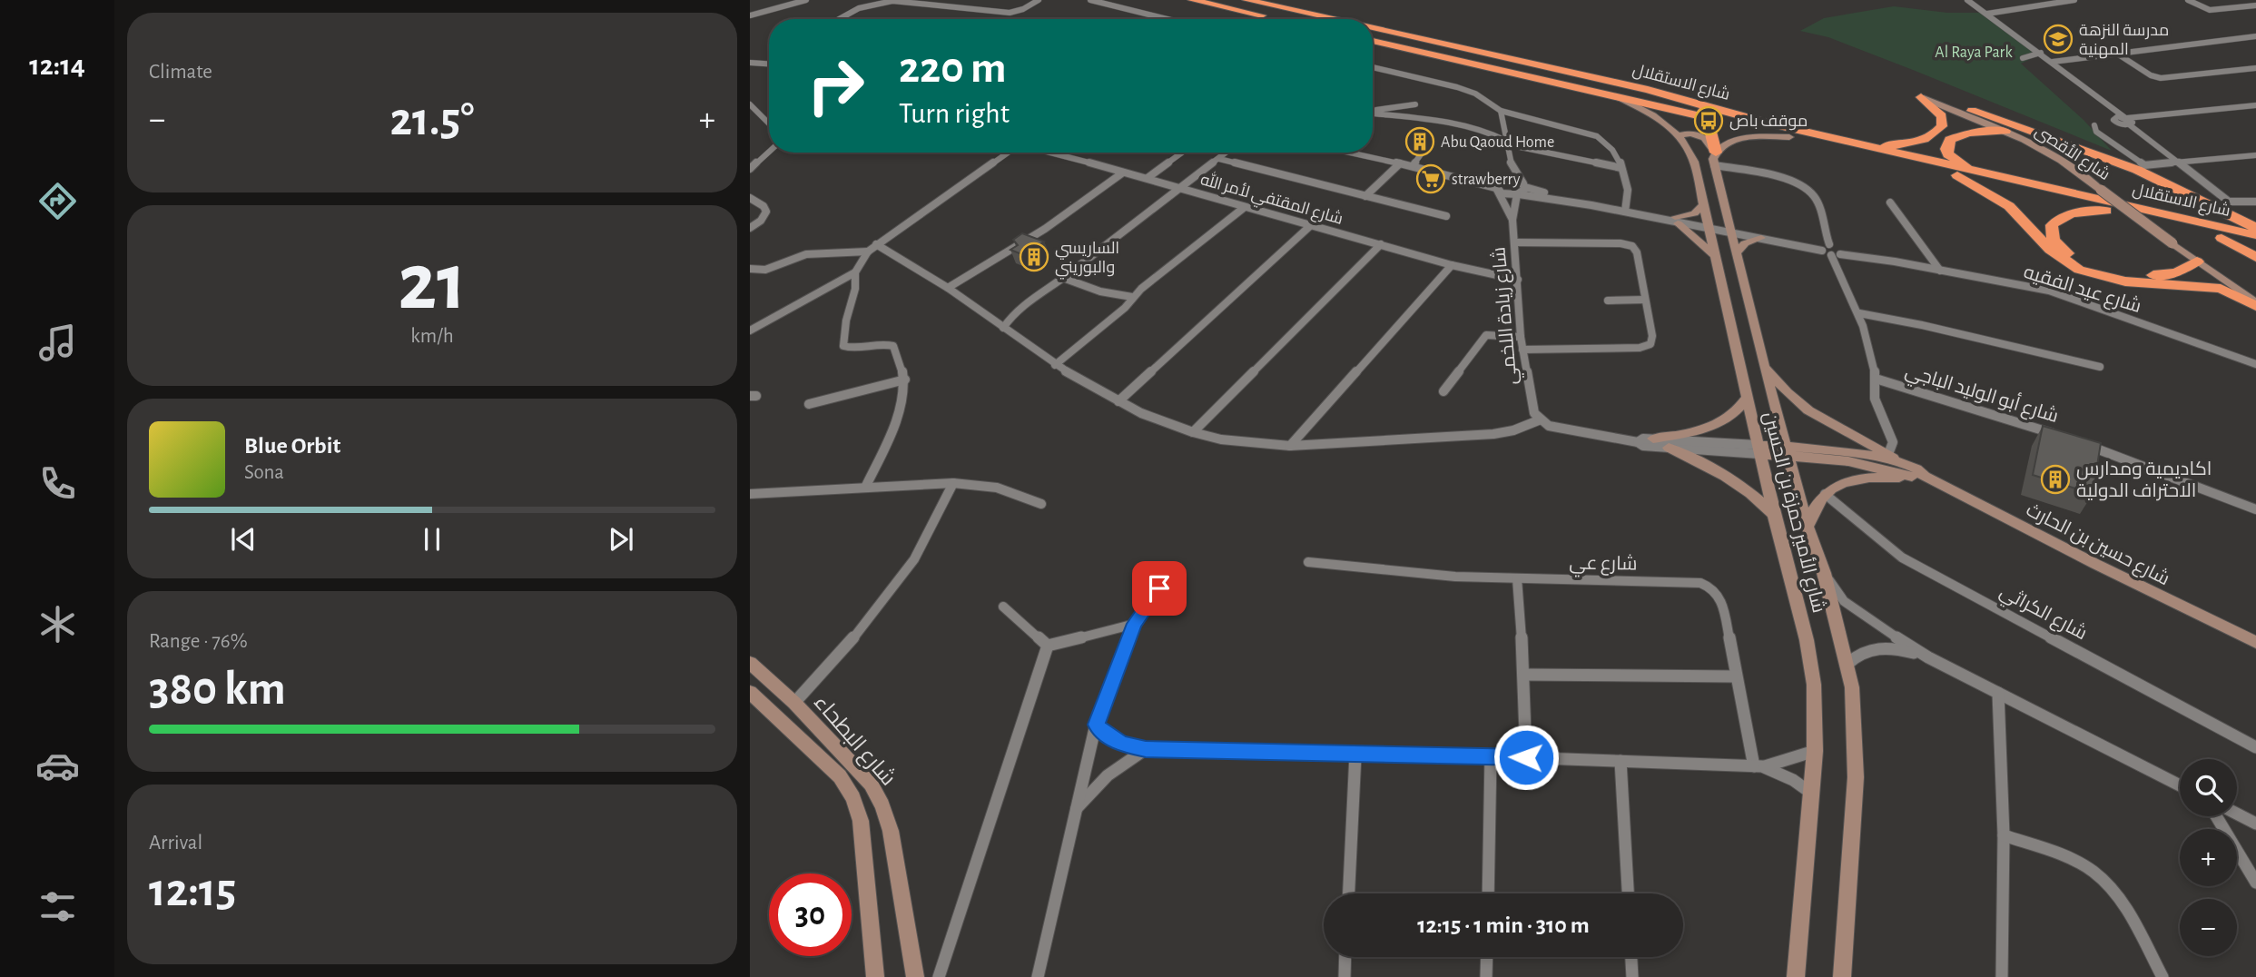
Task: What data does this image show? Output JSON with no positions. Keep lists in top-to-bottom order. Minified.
{"streets":{"highway":["شارع الاستقلال"],"main road":["شارع الأقصى","شارع الأمير حمزة بن الحسين","شارع حسين بن الحارث","شارع البطحاء"],"street":["شارع المقتفي لأمر الله","شارع عيد الفقيه","شارع زيادة اللخمي","شارع أبو الوليد الباجي","شارع عي","شارع الكراثي"]},"crossings":[["شارع الاستقلال","شارع الأمير حمزة بن الحسين"],["شارع المقتفي لأمر الله","شارع زيادة اللخمي"],["شارع عيد الفقيه","شارع أبو الوليد الباجي"],["شارع أبو الوليد الباجي","شارع حسين بن الحارث"],["شارع الأمير حمزة بن الحسين","شارع حسين بن الحارث"]],"parks":["Al Raya Park"],"places":{"school or university":["مدرسة النزهة المهنية"],"bus stop":["موقف باص"],"building":["Abu Qaoud Home","الساريسي والبوريني","اكاديمية ومدارس الاحتراف الدولية"],"supermarket":["strawberry"]},"page":{"tabs":"12:14","tile":["Climate",["21","km/h"],["Range · 76%","380 km"],["Arrival","12:15"]],"turn":["220 m","Turn right"],"heat":["−","21.5°","+"],"song":["Blue Orbit","Sona"],"map_buttons":["+","−"],"limit":"30","trip":"12:15 · 1 min · 310 m"}}
